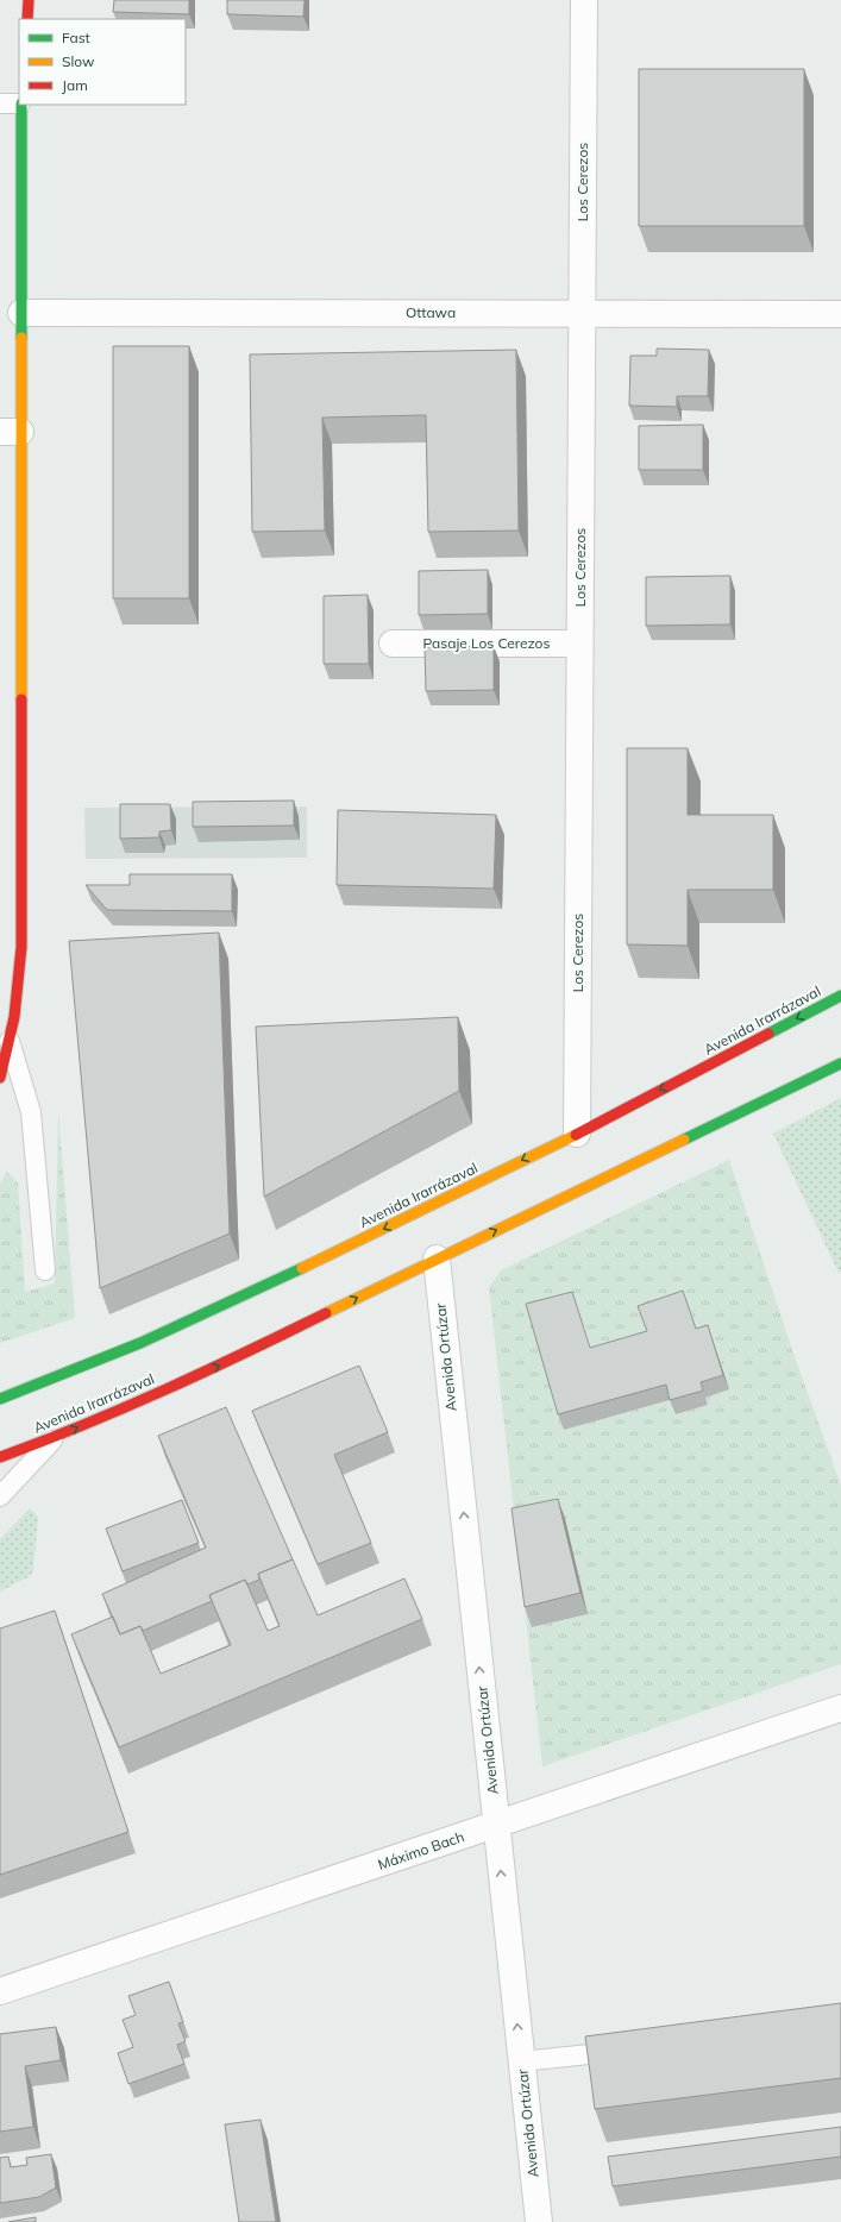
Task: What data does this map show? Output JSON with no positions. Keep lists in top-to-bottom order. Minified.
{"streets":{"main road":["Avenida Irarrázaval"],"street":["Los Cerezos","Ottawa","Pasaje Los Cerezos","Avenida Ortúzar","Máximo Bach"]},"crossings":[["Los Cerezos","Ottawa"],["Los Cerezos","Pasaje Los Cerezos"],["Los Cerezos","Avenida Irarrázaval"],["Avenida Irarrázaval","Avenida Ortúzar"],["Avenida Ortúzar","Máximo Bach"]],"one_way":["Avenida Ortúzar"],"legend":["Fast","Slow","Jam"]}
